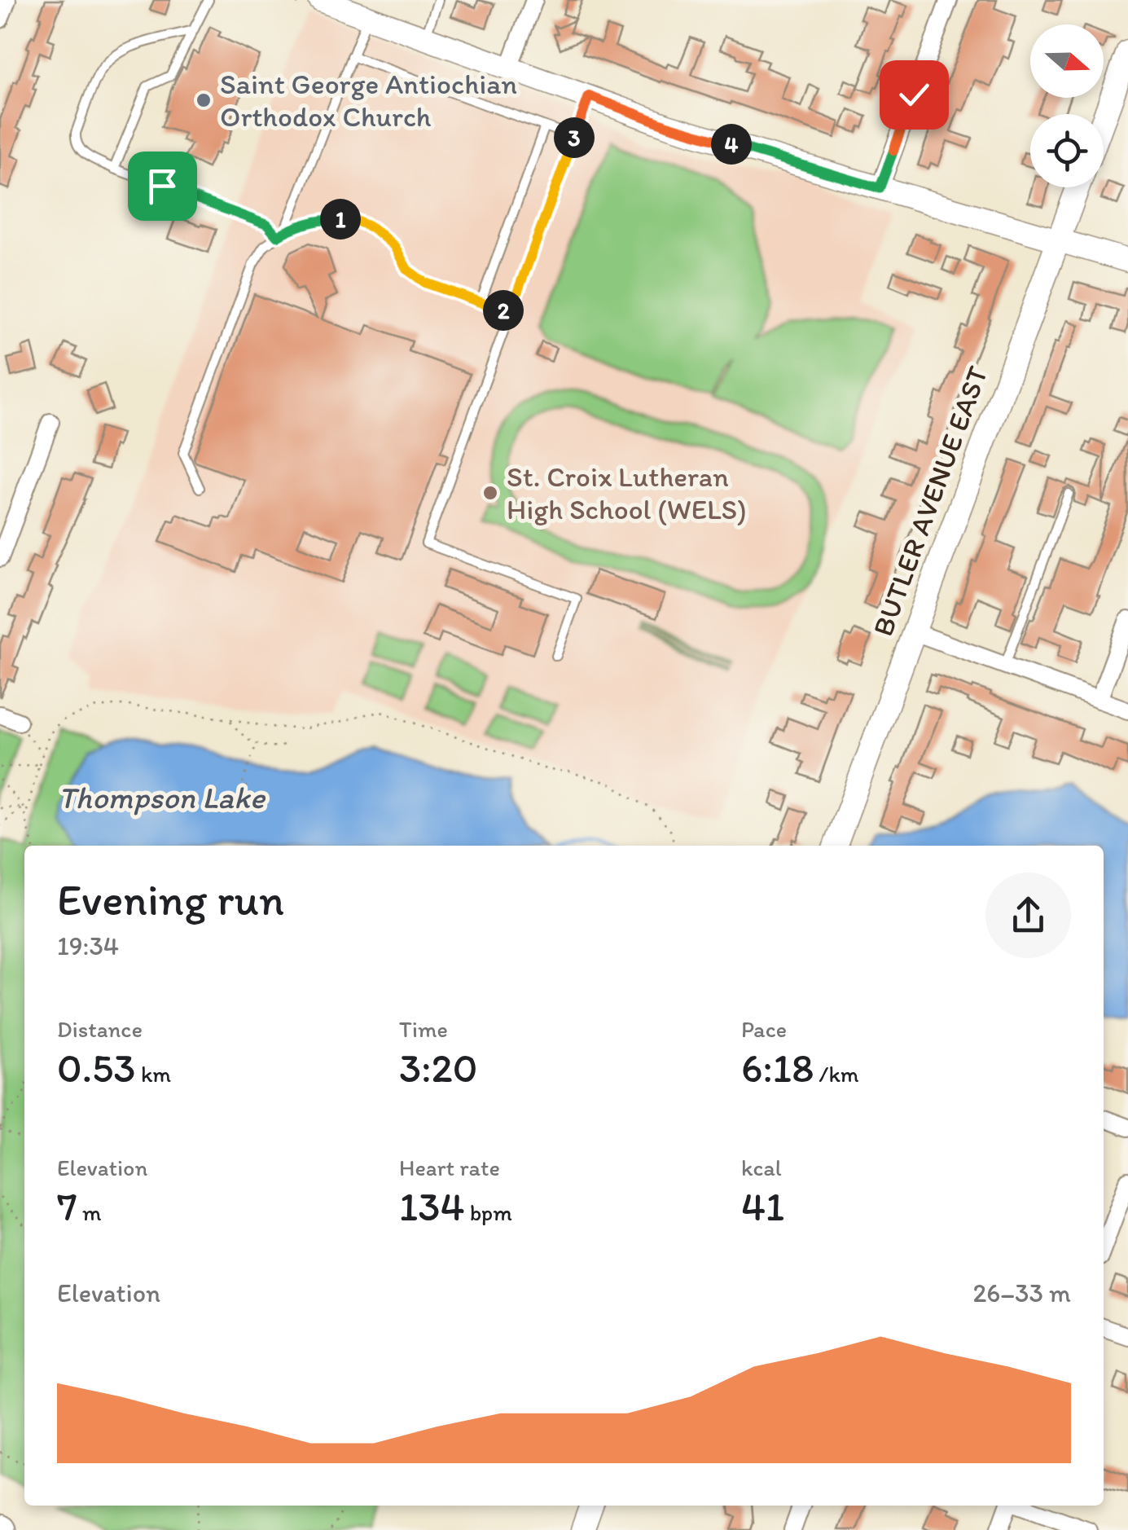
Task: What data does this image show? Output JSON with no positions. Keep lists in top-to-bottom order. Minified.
{"streets":{"street":["BUTLER AVENUE EAST"]},"water":["Thompson Lake"],"places":["Saint George Antiochian Orthodox Church","St. Croix Lutheran High School (WELS)"],"north":"right","page":{"pins":["3","4","1","2"],"heading":["Evening run","19:34"],"stats":[["Distance","0.53 km"],["Time","3:20"],["Pace","6:18 /km"],["Elevation","7 m"],["Heart rate","134 bpm"],["kcal","41"]],"chart":["Elevation","26–33 m"]}}
